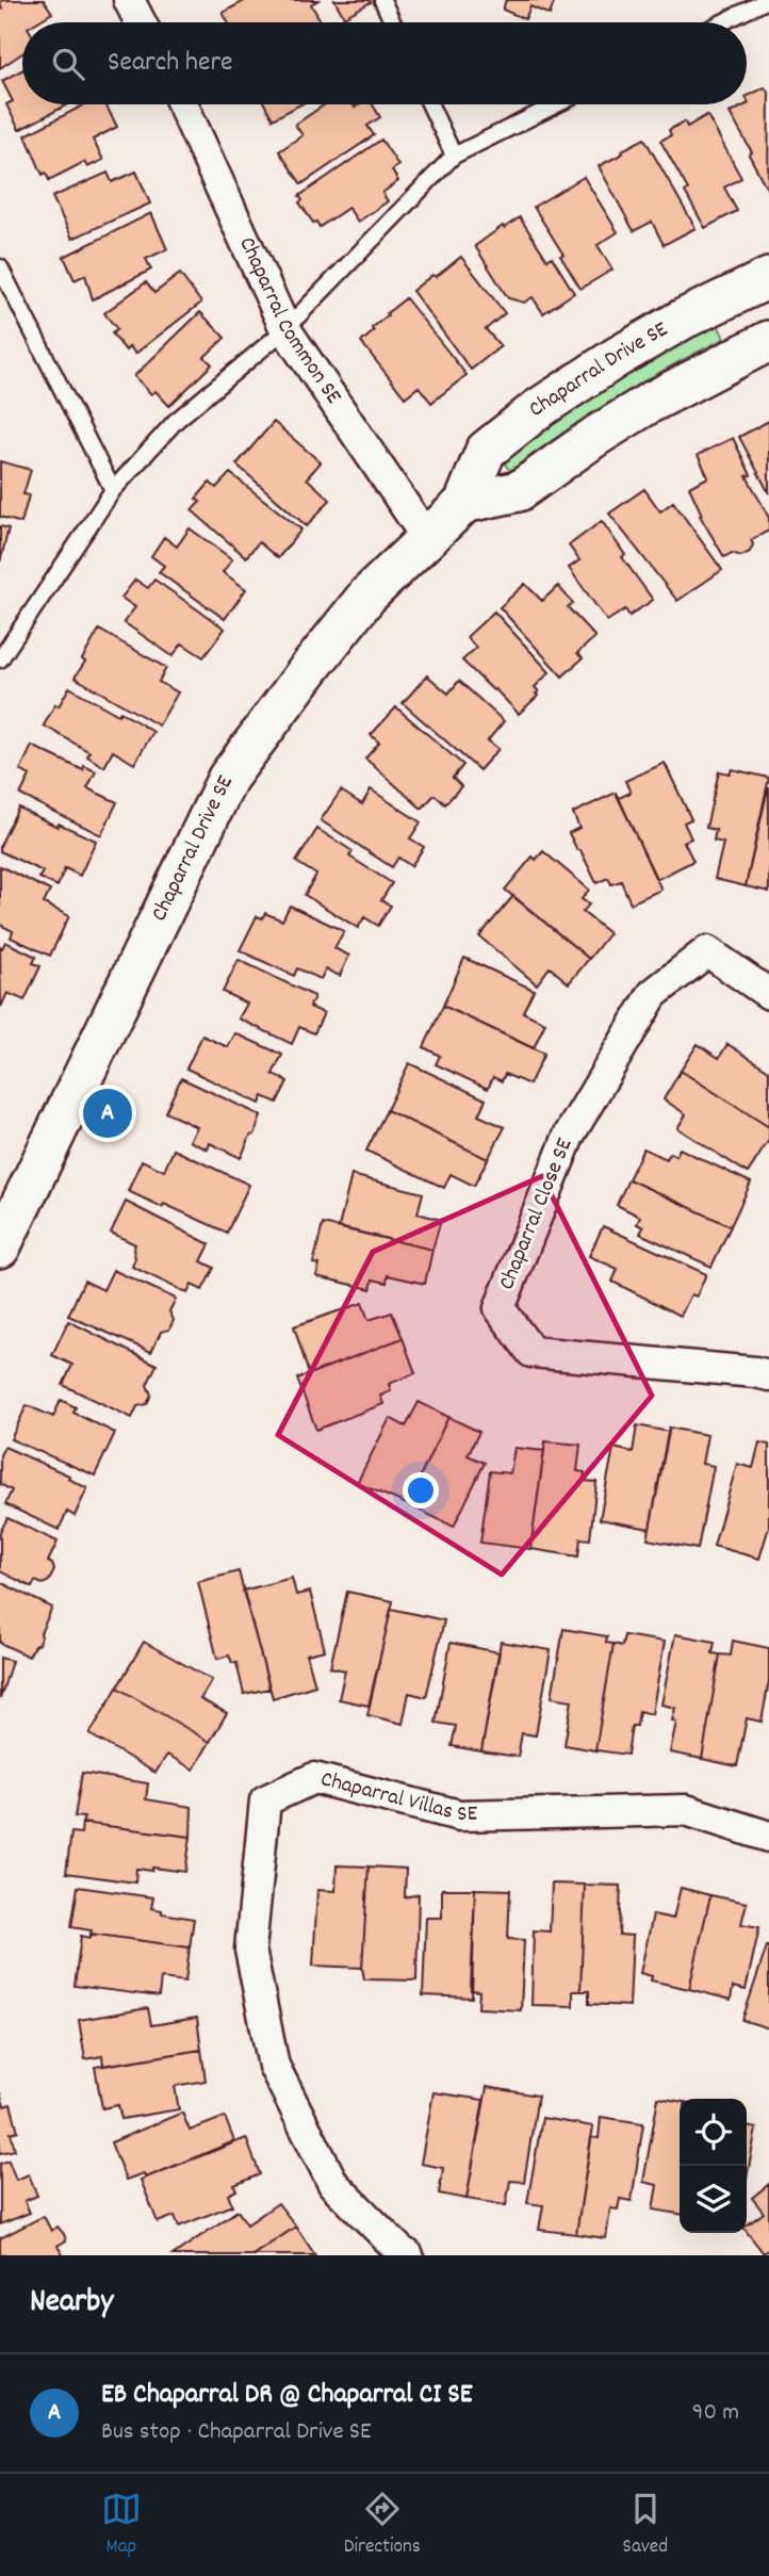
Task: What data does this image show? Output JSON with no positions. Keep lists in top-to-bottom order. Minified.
{"streets":{"street":["Chaparral Common SE","Chaparral Drive SE","Chaparral Close SE","Chaparral Villas SE"]},"crossings":[["Chaparral Common SE","Chaparral Drive SE"]],"page":{"search":"Search here","pins":"A","heading":"Nearby","list":[{"mark":"A","name":"EB Chaparral DR @ Chaparral CI SE","note":"Bus stop · Chaparral Drive SE","value":"90 m"}],"nav":["Map","Directions","Saved"]}}
